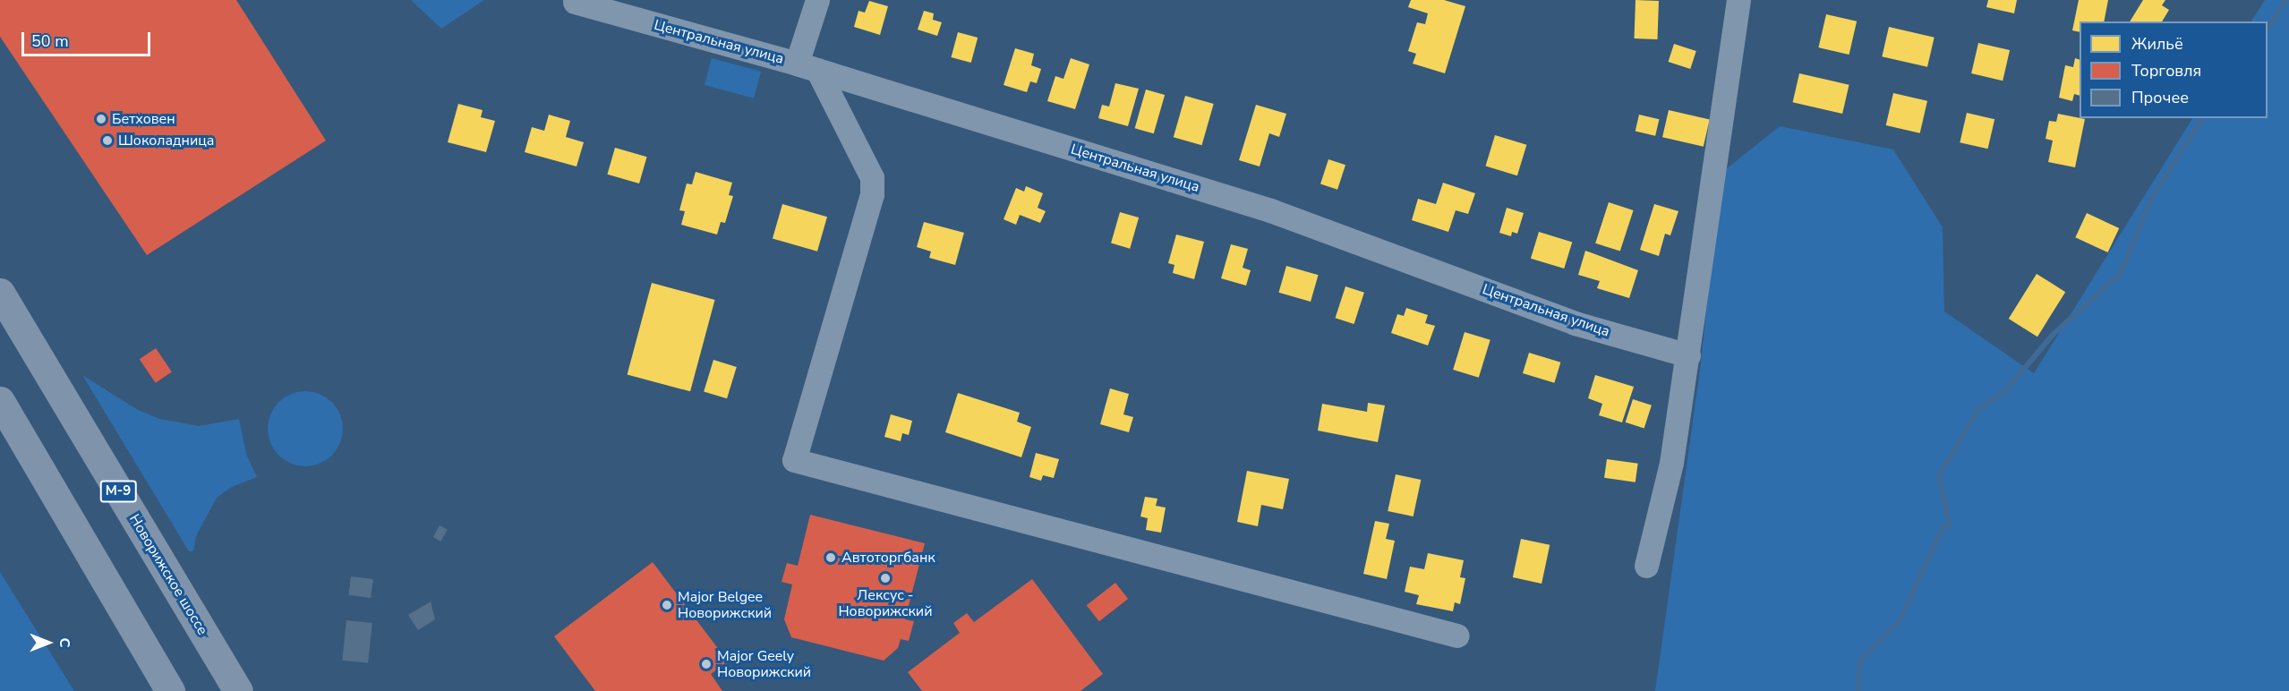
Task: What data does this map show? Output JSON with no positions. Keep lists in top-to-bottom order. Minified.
{"streets":{"highway":["М-9","Новорижское шоссе"],"street":["Центральная улица"]},"places":["Бетховен","Шоколадница","Автоторгбанк","Лексус - Новорижский","Major Belgee Новорижский","Major Geely Новорижский"],"legend":["Жильё","Торговля","Прочее"],"scale_bar":"50 m","north":"right"}
